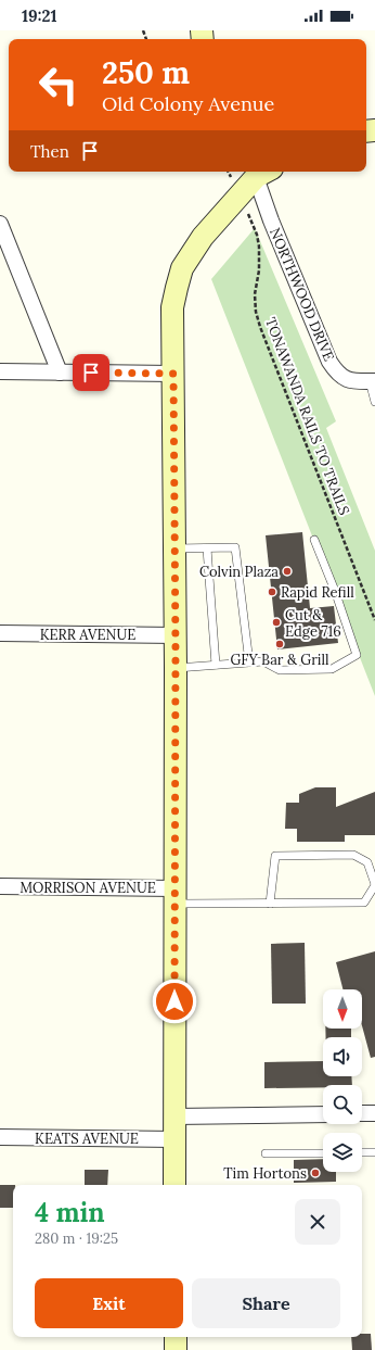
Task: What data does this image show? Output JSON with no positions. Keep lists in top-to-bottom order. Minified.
{"streets":{"street":["NORTHWOOD DRIVE","KERR AVENUE","MORRISON AVENUE","KEATS AVENUE"],"path":["TONAWANDA RAILS TO TRAILS"]},"places":["Colvin Plaza","Rapid Refill","Cut & Edge 716","GFY Bar & Grill","Tim Hortons"],"north":"bottom","page":{"status":"19:21","turn":["250 m","Old Colony Avenue"],"then":"Then","heading":["4 min","280 m · 19:25"],"buttons":["Exit","Share"]}}
